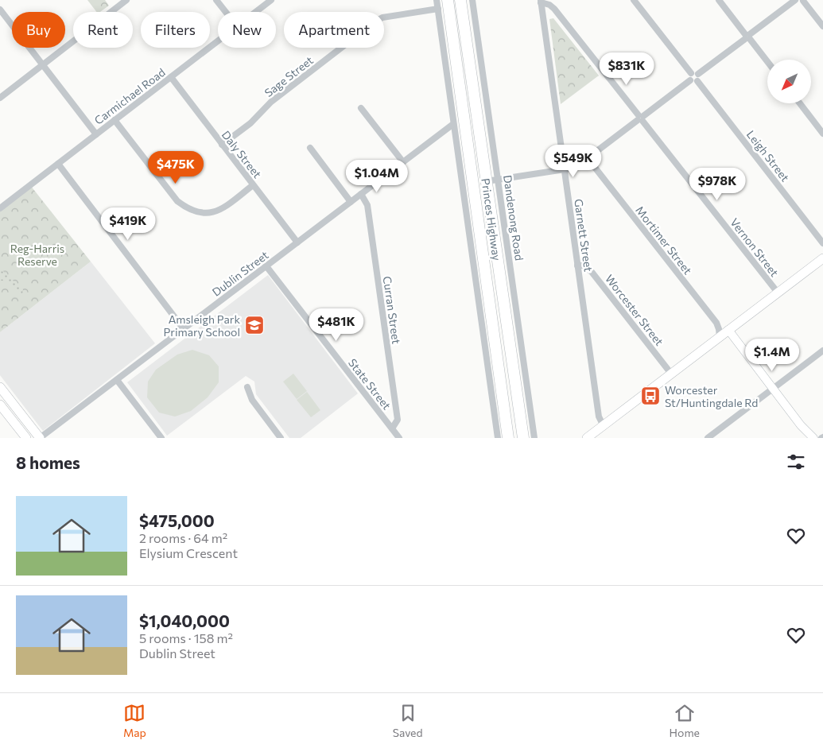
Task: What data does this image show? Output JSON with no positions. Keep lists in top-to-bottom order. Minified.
{"streets":{"highway":["Princes Highway"],"street":["Sage Street","Carmichael Road","Daly Street","Leigh Street","Dandenong Road","Garnett Street","Mortimer Street","Vernon Street","Dublin Street","Curran Street","Worcester Street","State Street"]},"crossings":[["Sage Street","Daly Street"],["Carmichael Road","Daly Street"],["Daly Street","Dublin Street"],["Garnett Street","Vernon Street"],["Garnett Street","Worcester Street"],["Dublin Street","Curran Street"],["Dublin Street","State Street"],["Curran Street","State Street"]],"parks":["Reg-Harris Reserve"],"places":{"school or university":["Amsleigh Park Primary School"],"bus stop":["Worcester St/Huntingdale Rd"]},"north":"bottom left","page":{"chip":["Buy","Rent","Filters","New","Apartment"],"price":["$831K","$549K","$475K","$1.04M","$978K","$419K","$481K","$1.4M"],"heading":"8 homes","list":[{"name":"$475,000","note":"2 rooms · 64 m² · Elysium Crescent"},{"name":"$1,040,000","note":"5 rooms · 158 m² · Dublin Street"}],"tabs":["Map","Saved","Home"]}}
